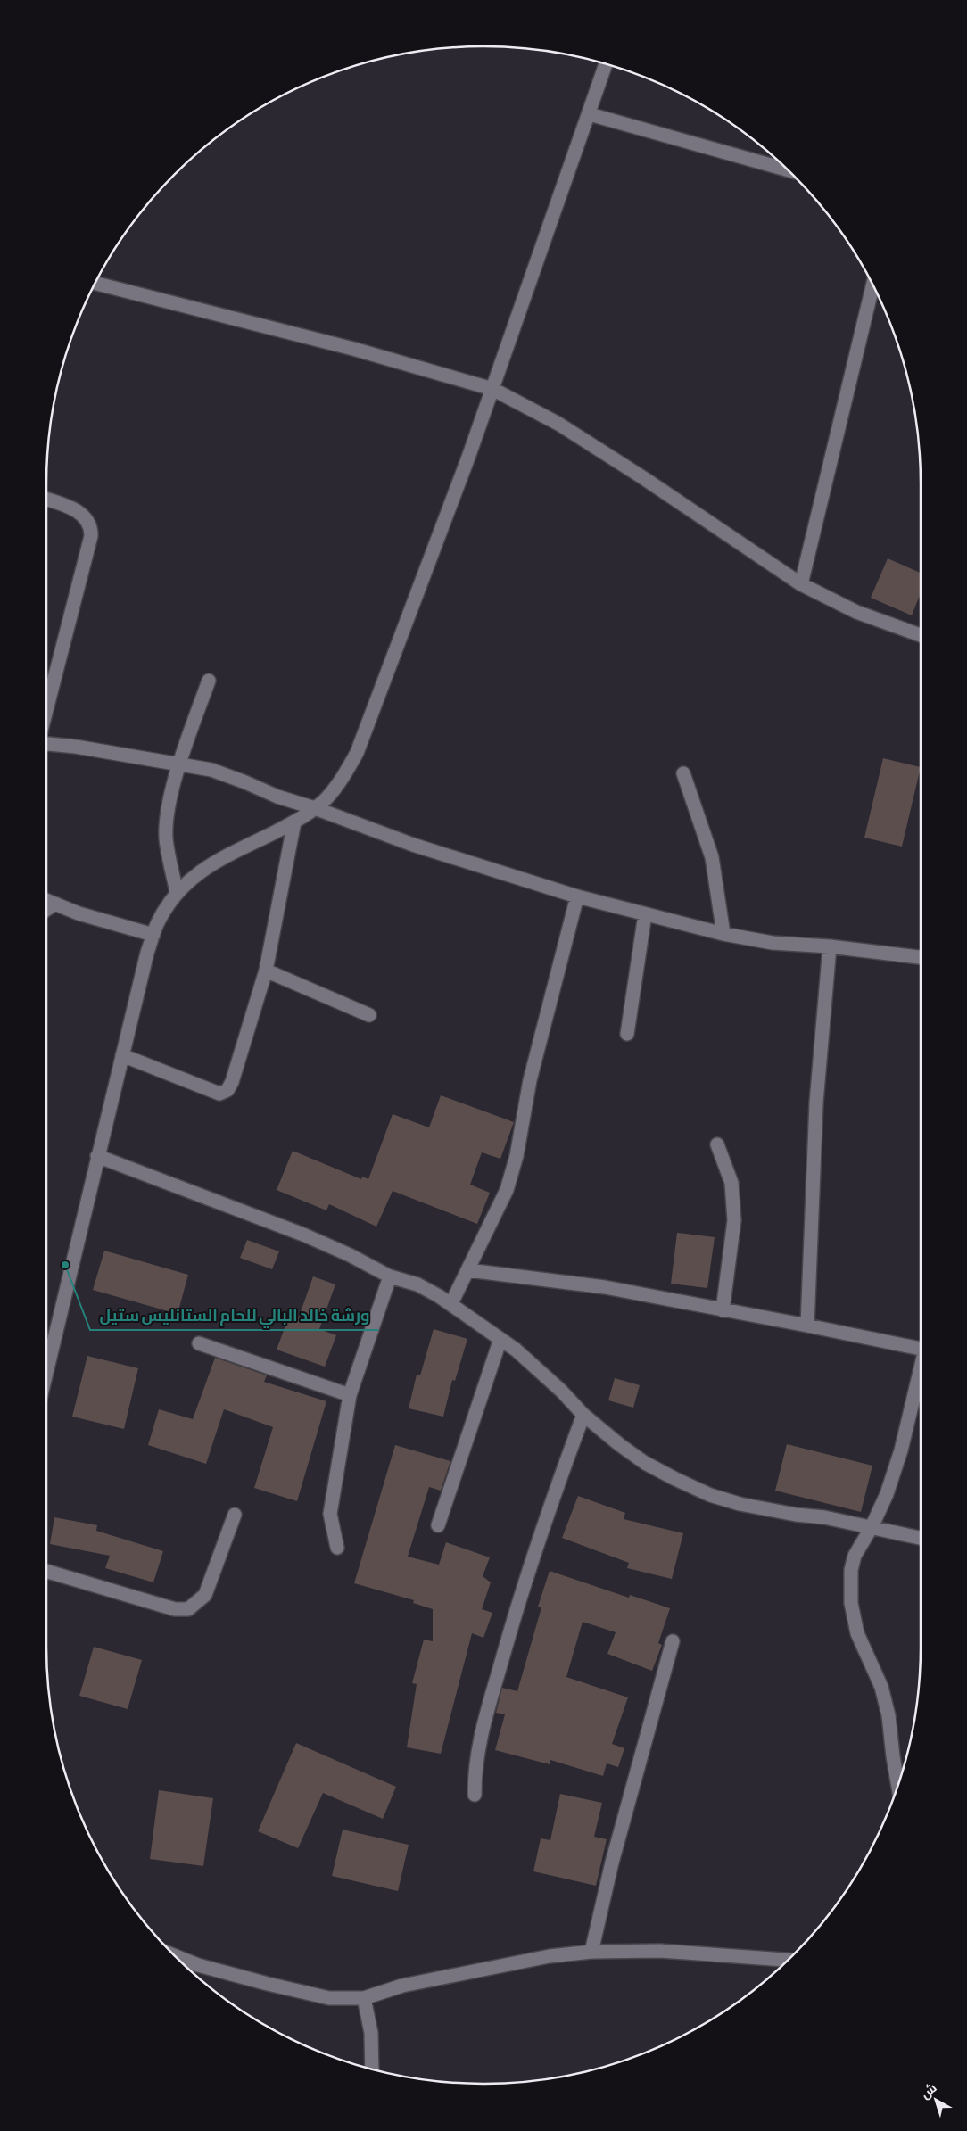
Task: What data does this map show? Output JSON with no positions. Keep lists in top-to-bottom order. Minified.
{"places":["ورشة خالد البالي للحام الستانليس ستيل"],"north":"top left"}
